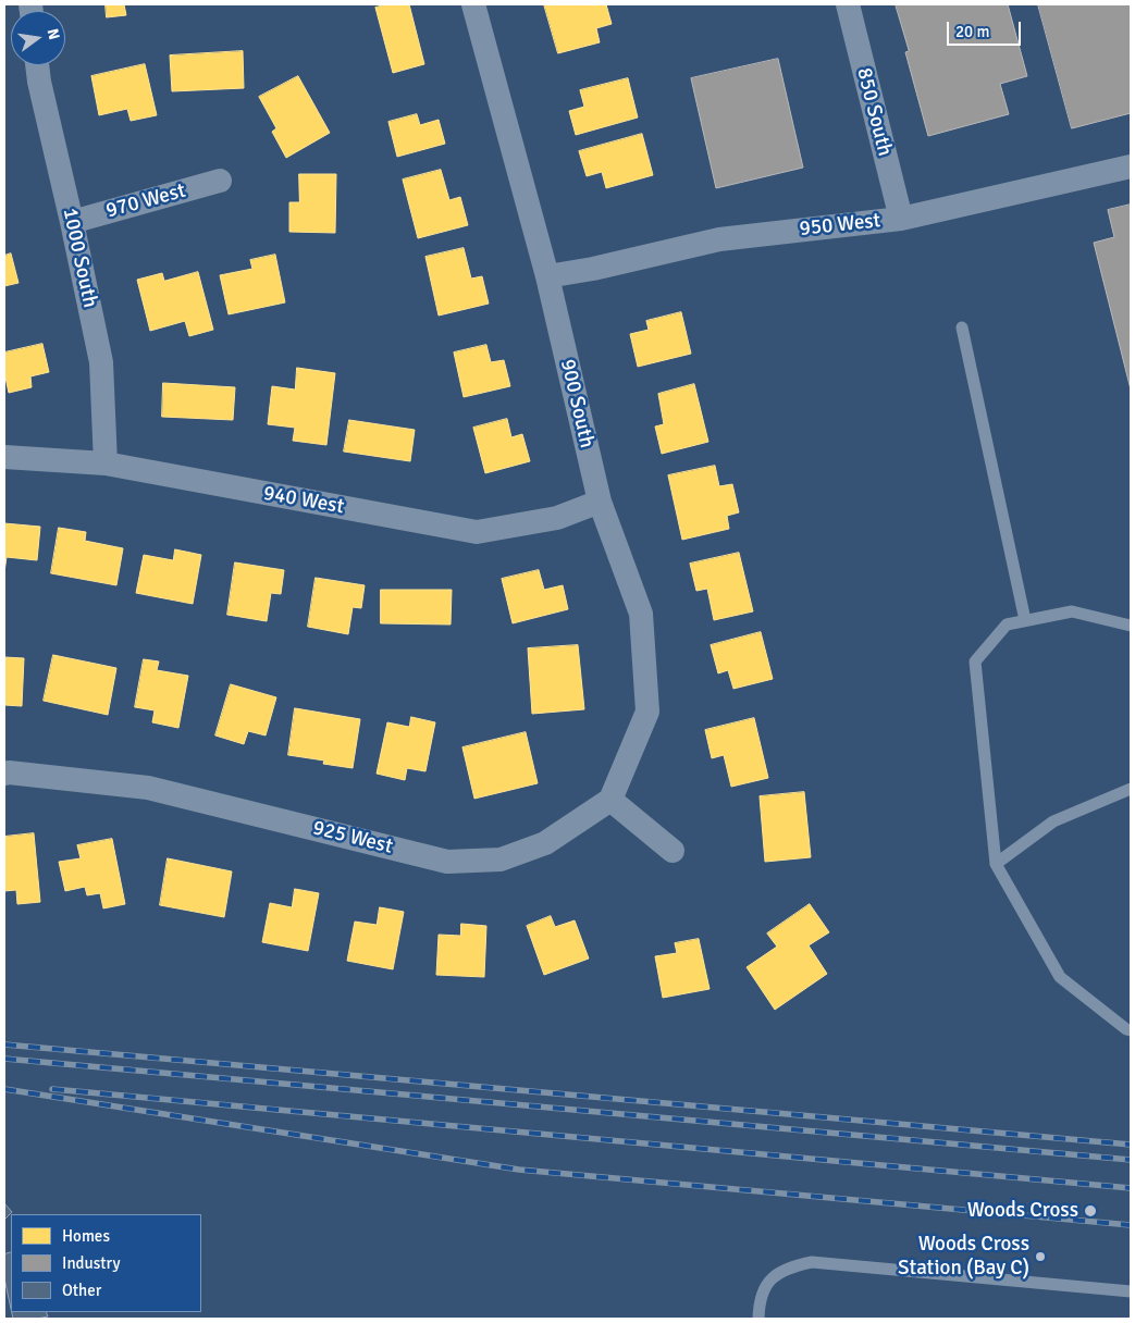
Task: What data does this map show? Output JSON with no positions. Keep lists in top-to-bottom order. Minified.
{"streets":{"street":["850 South","970 West","950 West","1000 South","900 South","940 West","925 West"]},"crossings":[["850 South","950 West"],["970 West","1000 South"],["950 West","900 South"],["1000 South","940 West"],["900 South","940 West"],["900 South","925 West"]],"places":["Woods Cross","Woods Cross Station (Bay C)"],"legend":["Homes","Industry","Other"],"scale_bar":"20 m","north":"right"}
